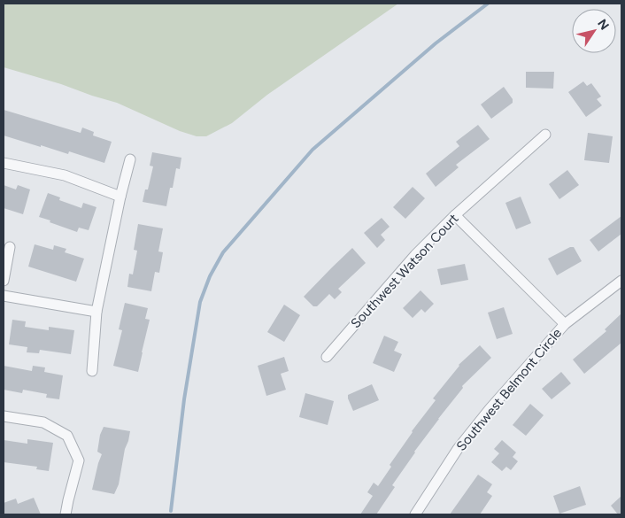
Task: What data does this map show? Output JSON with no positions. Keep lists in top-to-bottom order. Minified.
{"streets":{"street":["Southwest Watson Court","Southwest Belmont Circle"]},"north":"top right"}
